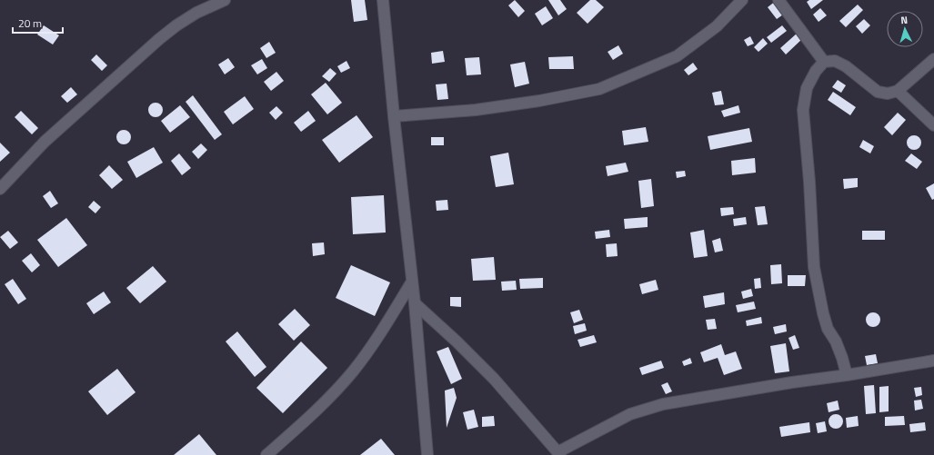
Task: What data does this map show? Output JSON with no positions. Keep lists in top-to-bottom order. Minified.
{"scale_bar":"20 m","north":"top"}
